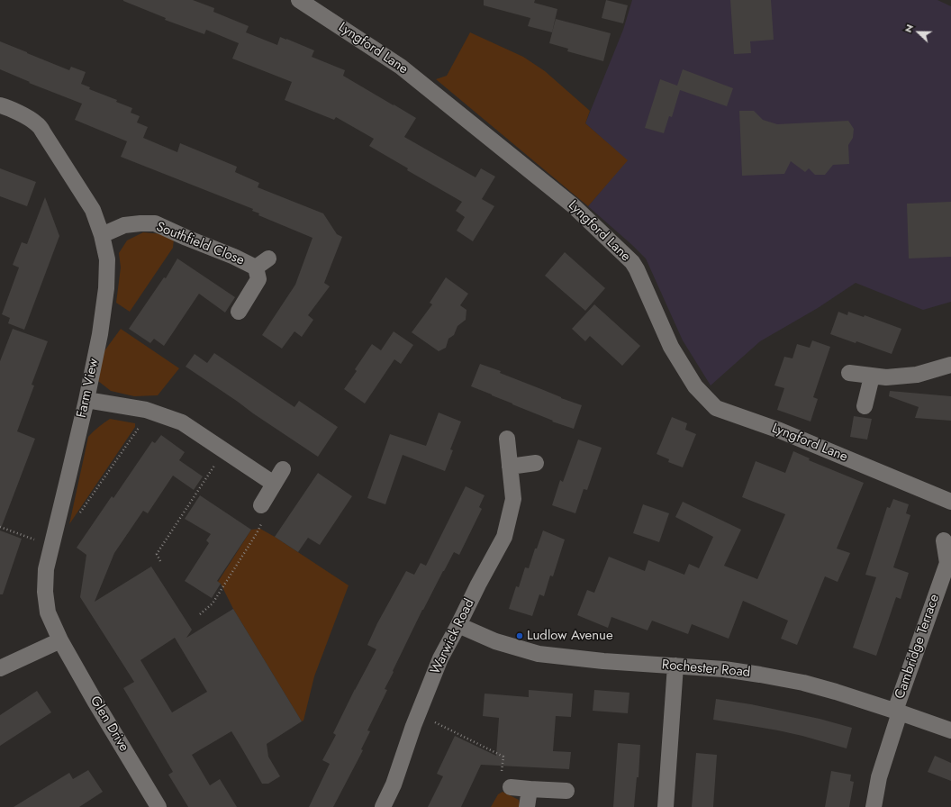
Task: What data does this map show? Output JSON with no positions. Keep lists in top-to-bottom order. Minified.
{"streets":{"street":["Lyngford Lane","Southfield Close","Farm View","Warwick Road","Cambridge Terrace","Rochester Road","Glen Drive"]},"crossings":[["Southfield Close","Farm View"],["Farm View","Glen Drive"],["Warwick Road","Rochester Road"],["Cambridge Terrace","Rochester Road"]],"places":["Ludlow Avenue"],"north":"left"}
